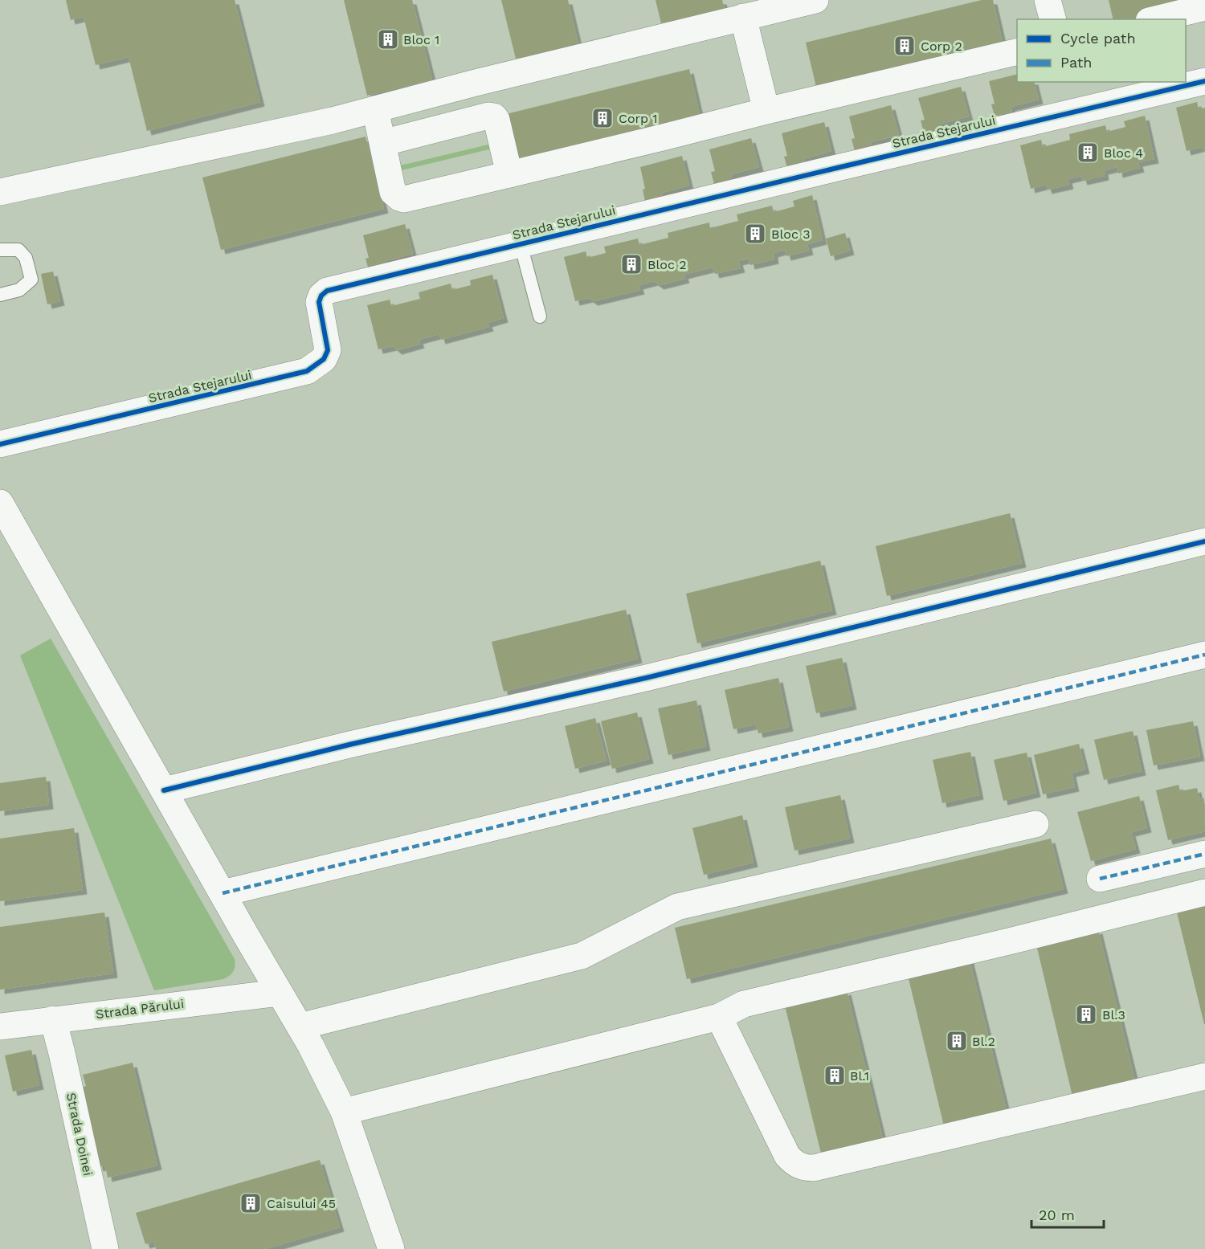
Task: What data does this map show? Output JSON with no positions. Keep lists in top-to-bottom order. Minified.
{"streets":{"street":["Strada Stejarului","Strada Părului","Strada Doinei"]},"crossings":[["Strada Părului","Strada Doinei"]],"places":{"building":["Bloc 1","Corp 2","Corp 1","Bloc 4","Bloc 3","Bloc 2","Bl.3","Bl.2","Bl.1","Caisului 45"]},"legend":["Cycle path","Path"],"scale_bar":"20 m"}
